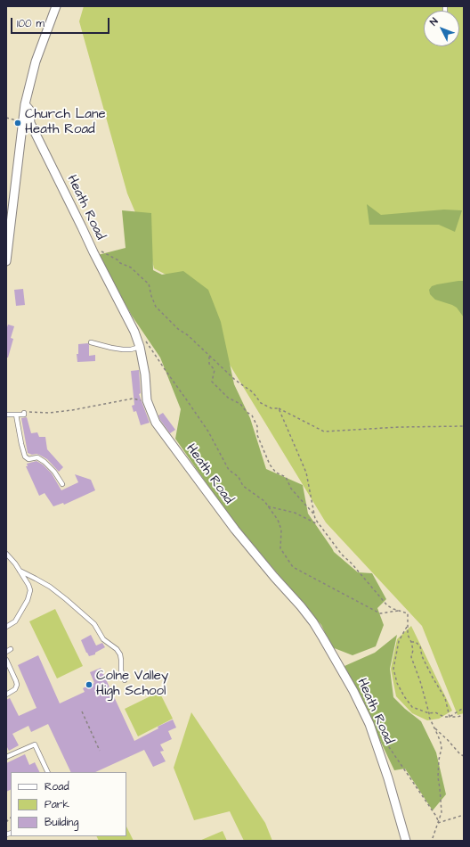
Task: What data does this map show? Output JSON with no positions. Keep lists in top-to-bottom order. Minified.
{"streets":{"street":["Heath Road"]},"places":["Church Lane Heath Road","Colne Valley High School"],"legend":["Road","Park","Building"],"scale_bar":"100 m","north":"top left"}
